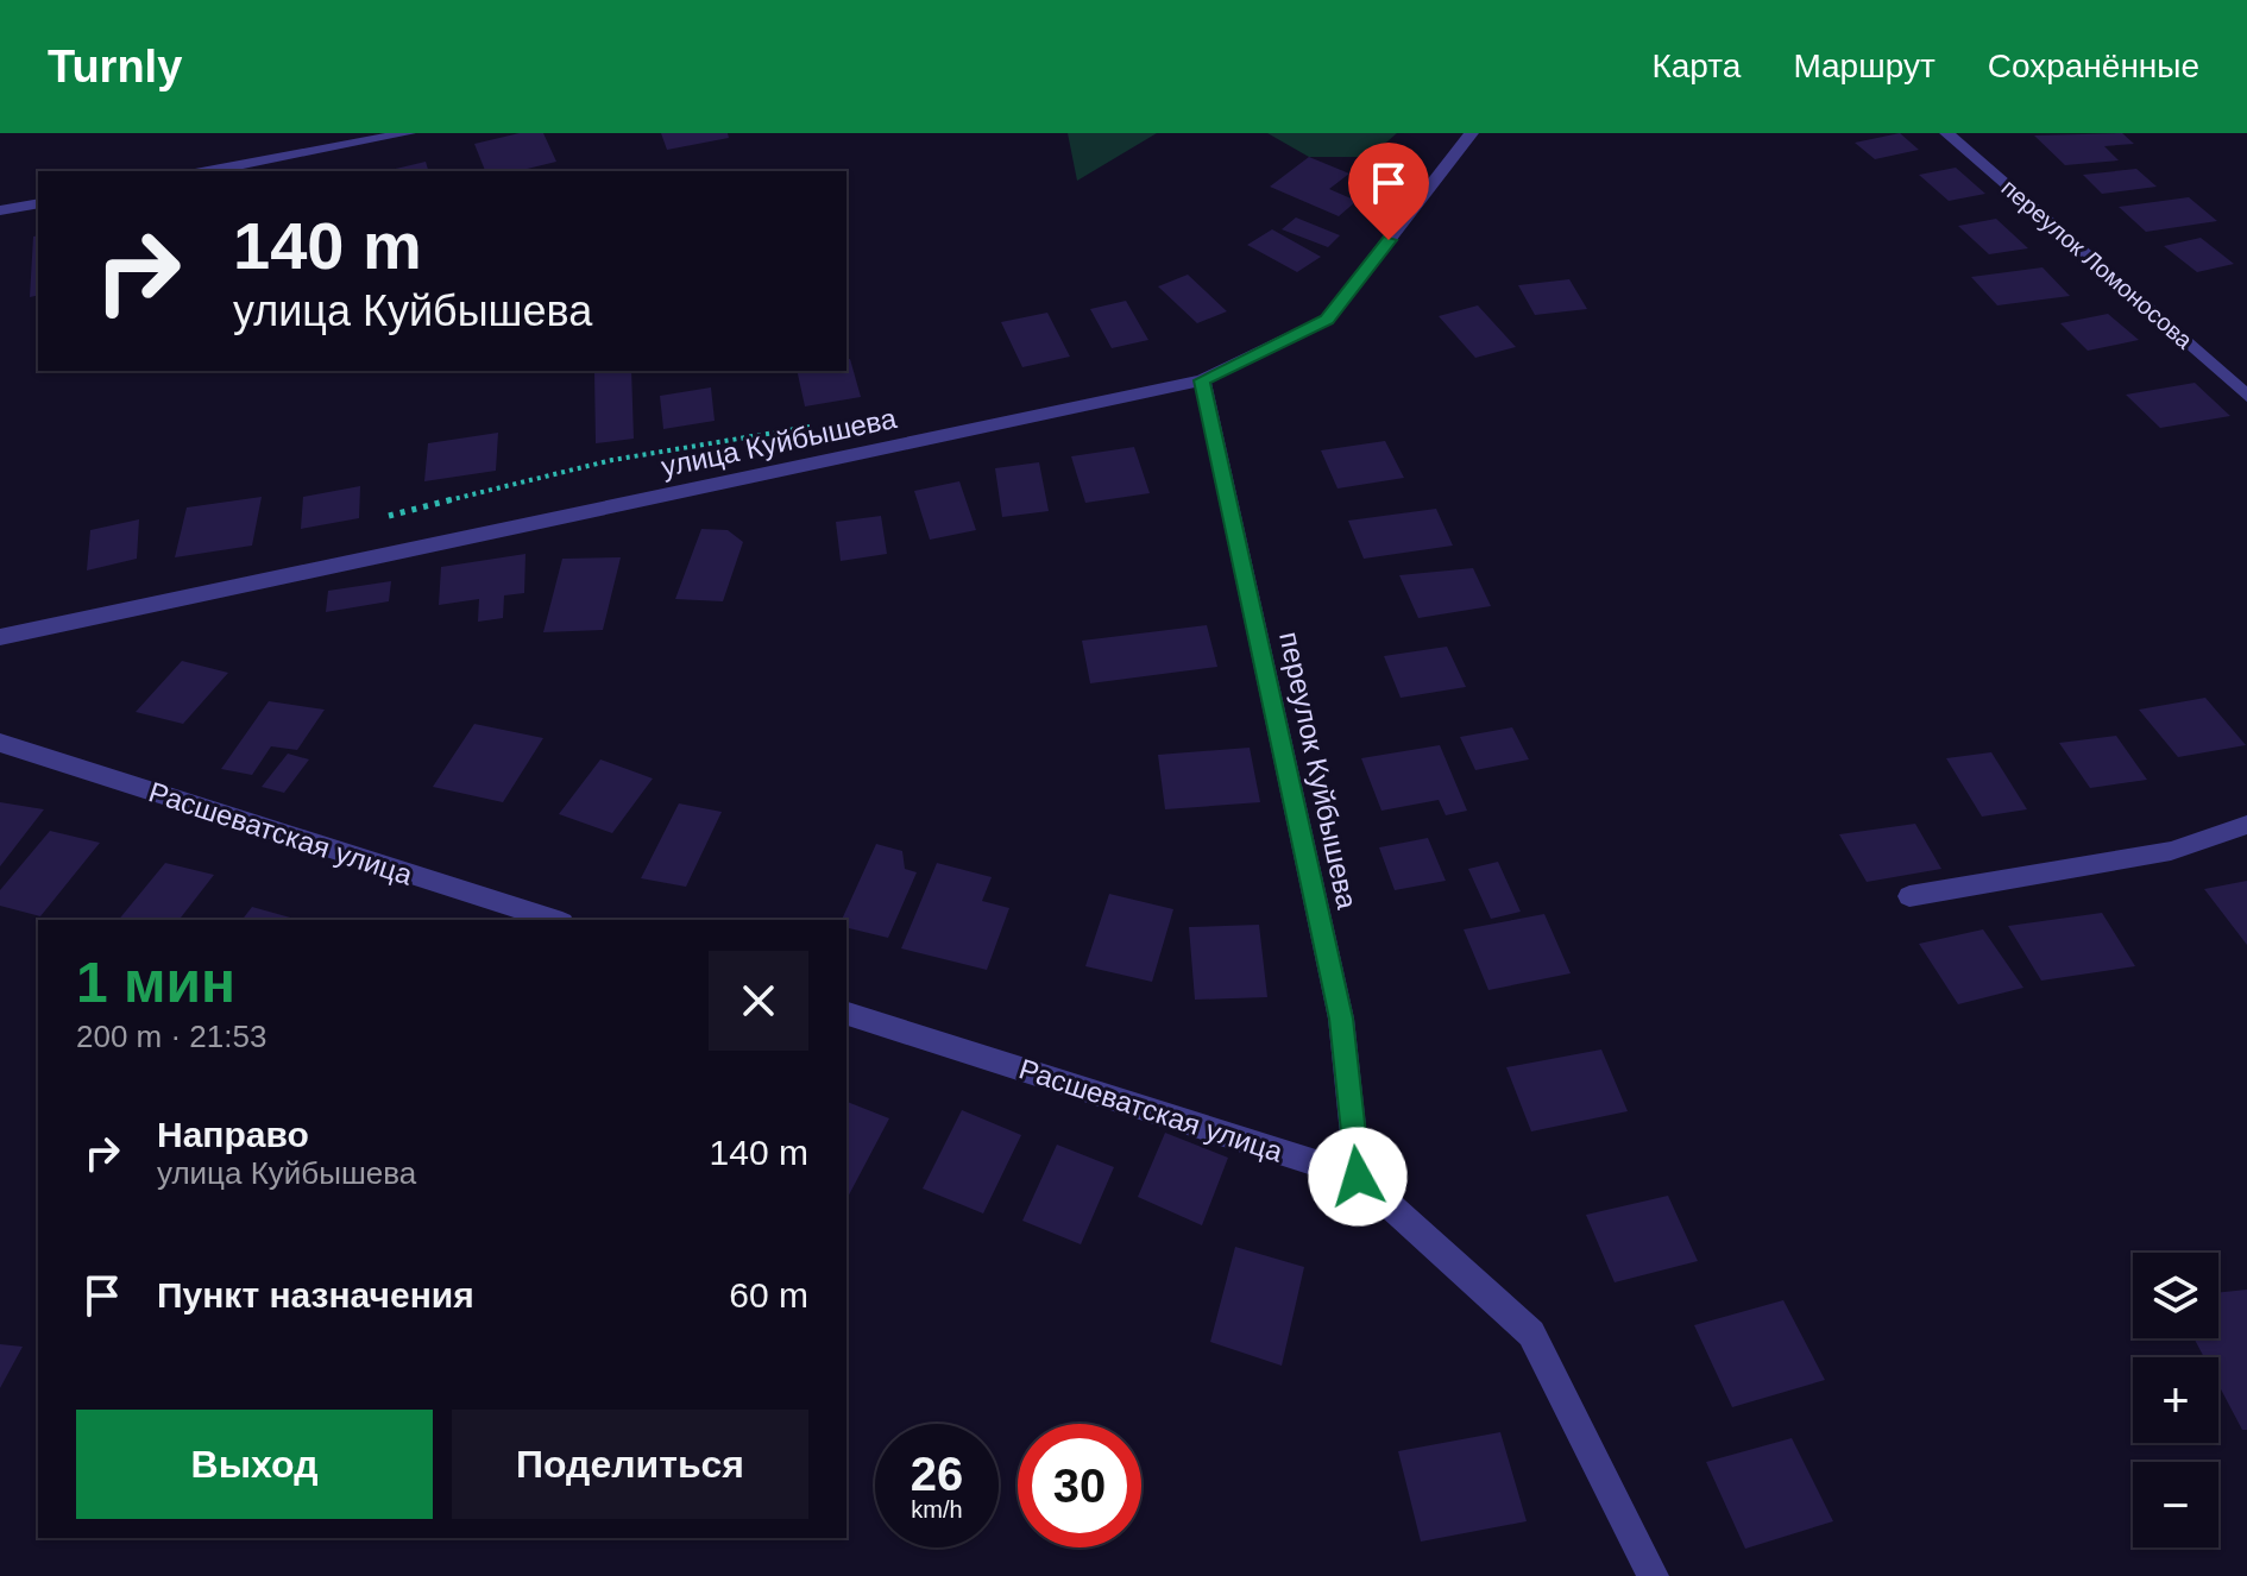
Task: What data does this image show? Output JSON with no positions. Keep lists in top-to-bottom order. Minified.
{"streets":{"street":["переулок Ломоносова","улица Куйбышева","переулок Куйбышева","Расшеватская улица"]},"crossings":[["улица Куйбышева","переулок Куйбышева"],["переулок Куйбышева","Расшеватская улица"]],"page":{"header":"Turnly","nav":["Карта","Маршрут","Сохранённые"],"turn":["140 m","улица Куйбышева"],"heading":["1 мин","200 m · 21:53"],"list":[{"name":"Направо","note":"улица Куйбышева","value":"140 m"},{"name":"Пункт назначения","value":"60 m"}],"map_buttons":["+","−"],"buttons":["Выход","Поделиться"],"speed":"26 km/h","limit":"30"}}
